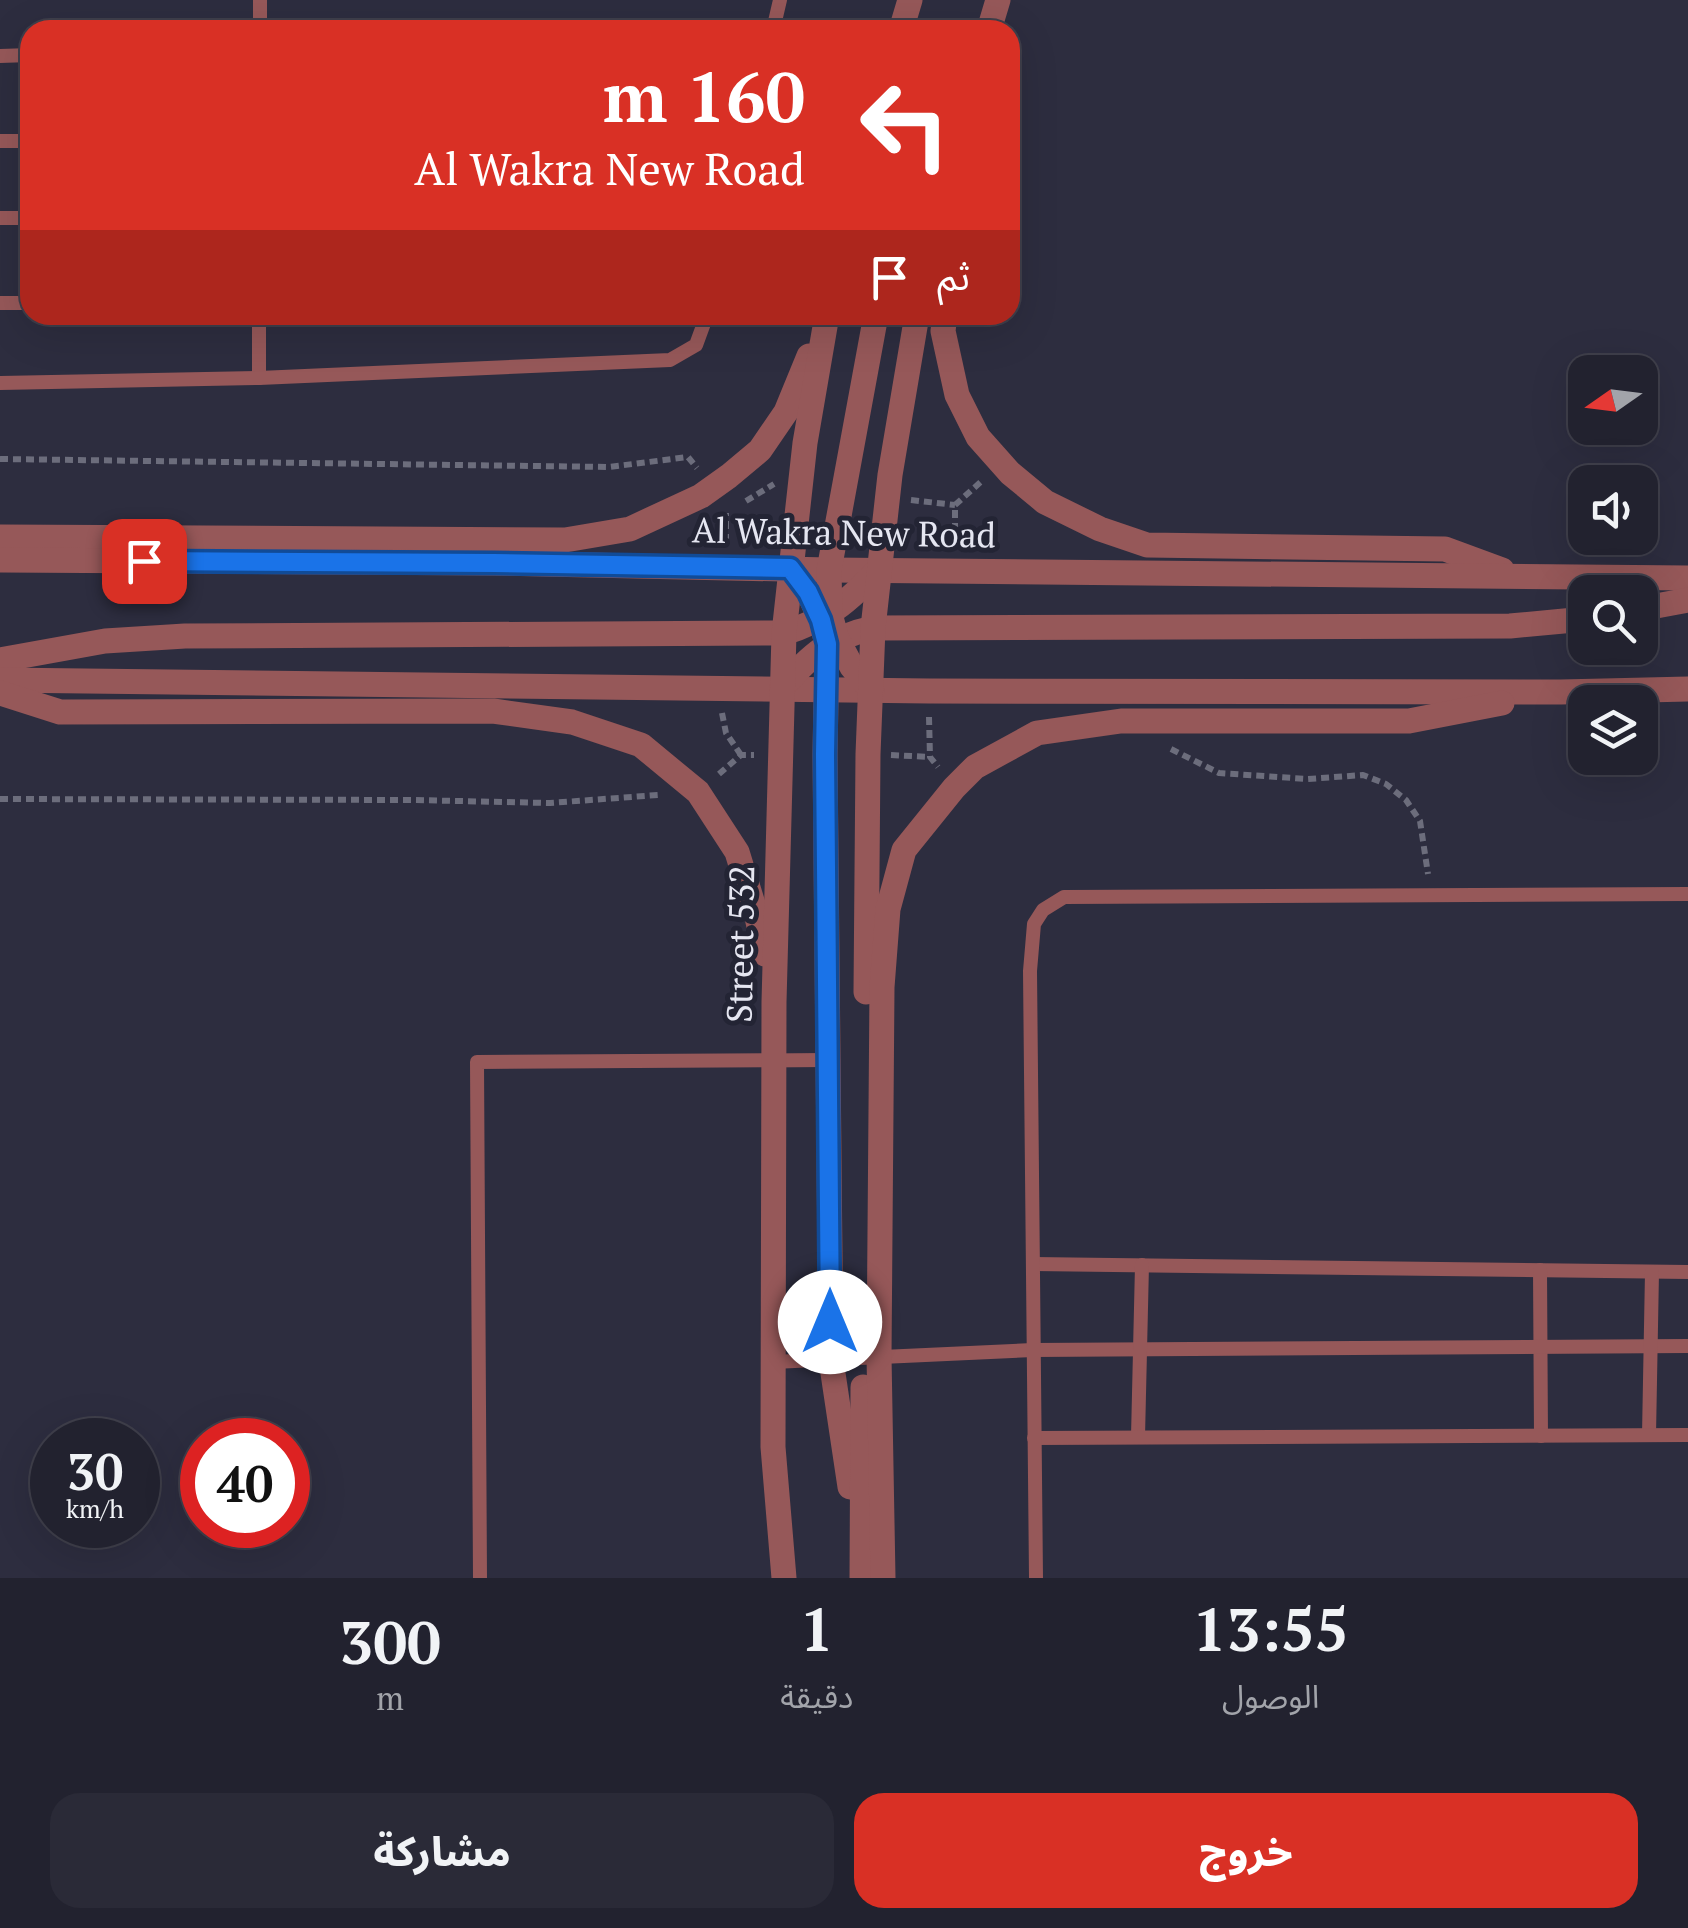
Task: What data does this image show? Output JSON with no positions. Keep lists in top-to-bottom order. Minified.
{"streets":{"street":["Al Wakra New Road","Street 532"]},"crossings":[["Al Wakra New Road","Street 532"]],"north":"left","page":{"turn":["160 m","Al Wakra New Road"],"then":"ثم","speed":"30 km/h","limit":"40","eta":["13:55","الوصول","1","دقيقة","300","m"],"buttons":["خروج","مشاركة"]}}
